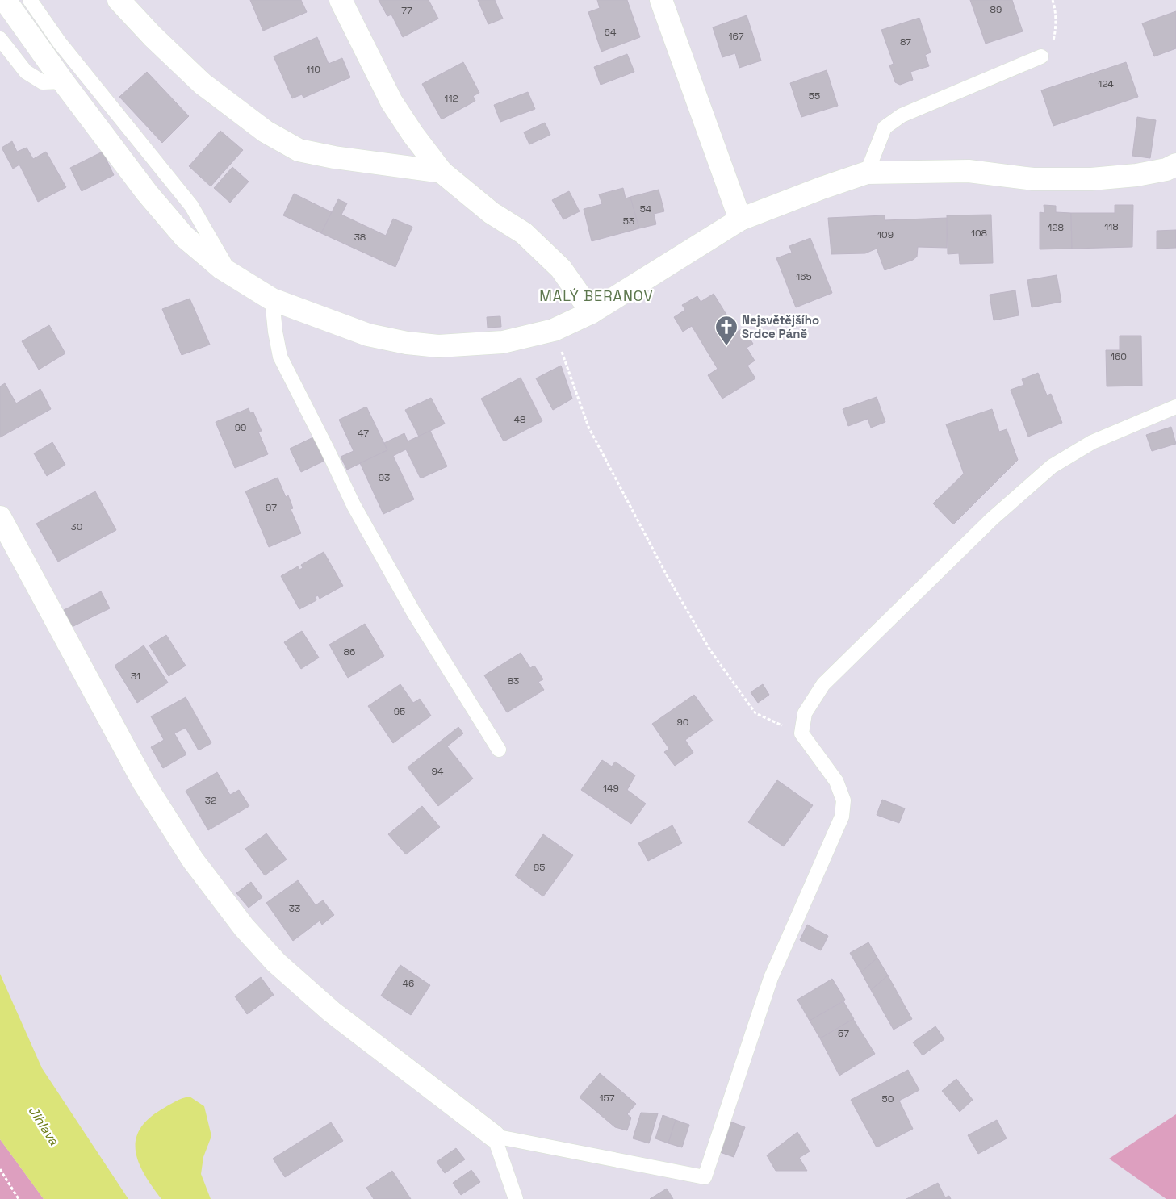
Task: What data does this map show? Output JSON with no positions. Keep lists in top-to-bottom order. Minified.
{"districts":["MALÝ BERANOV"],"water":["Jihlava"],"places":{"church":["Nejsvětějšího Srdce Páně"]},"house_numbers":["89","77","64","167","87","110","124","55","112","54","53","118","128","108","109","38","165","160","48","99","47","93","97","30","86","31","83","95","90","94","149","32","85","33","46","57","157","50"]}
